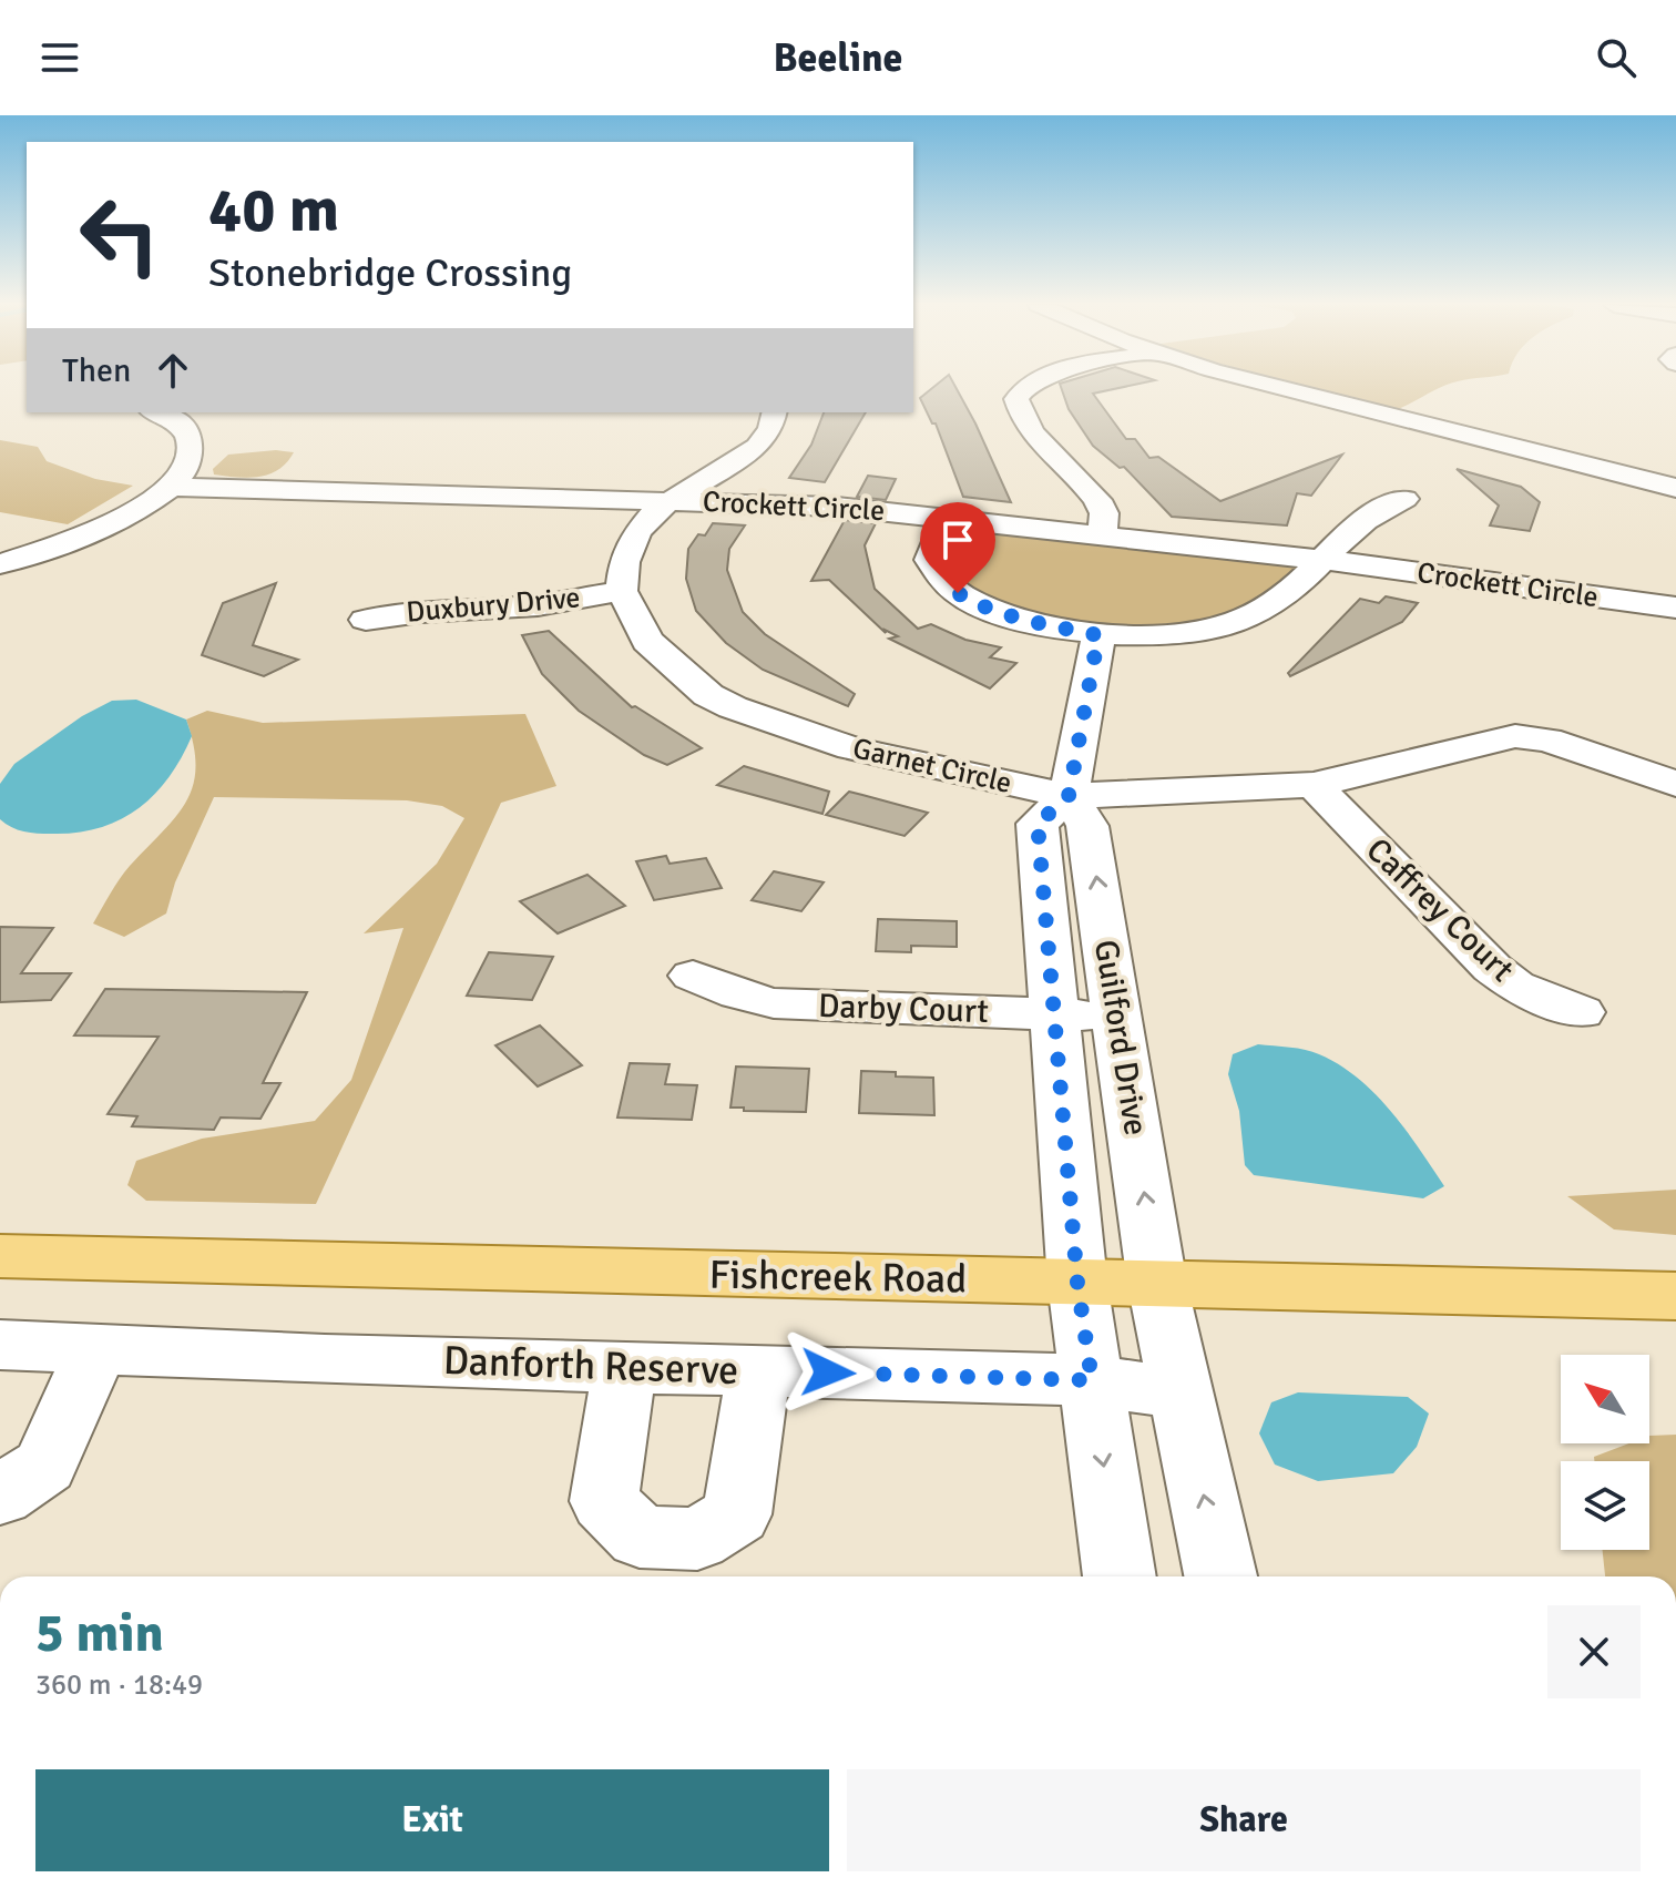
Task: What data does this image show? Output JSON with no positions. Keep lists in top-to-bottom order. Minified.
{"streets":{"main road":["Fishcreek Road"],"street":["Crockett Circle","Duxbury Drive","Garnet Circle","Caffrey Court","Darby Court","Guilford Drive","Danforth Reserve"]},"crossings":[["Duxbury Drive","Garnet Circle"],["Garnet Circle","Caffrey Court"],["Garnet Circle","Guilford Drive"],["Darby Court","Guilford Drive"],["Guilford Drive","Fishcreek Road"],["Guilford Drive","Danforth Reserve"]],"north":"top left","page":{"header":"Beeline","turn":["40 m","Stonebridge Crossing"],"then":"Then","heading":["5 min","360 m · 18:49"],"buttons":["Exit","Share"]}}
